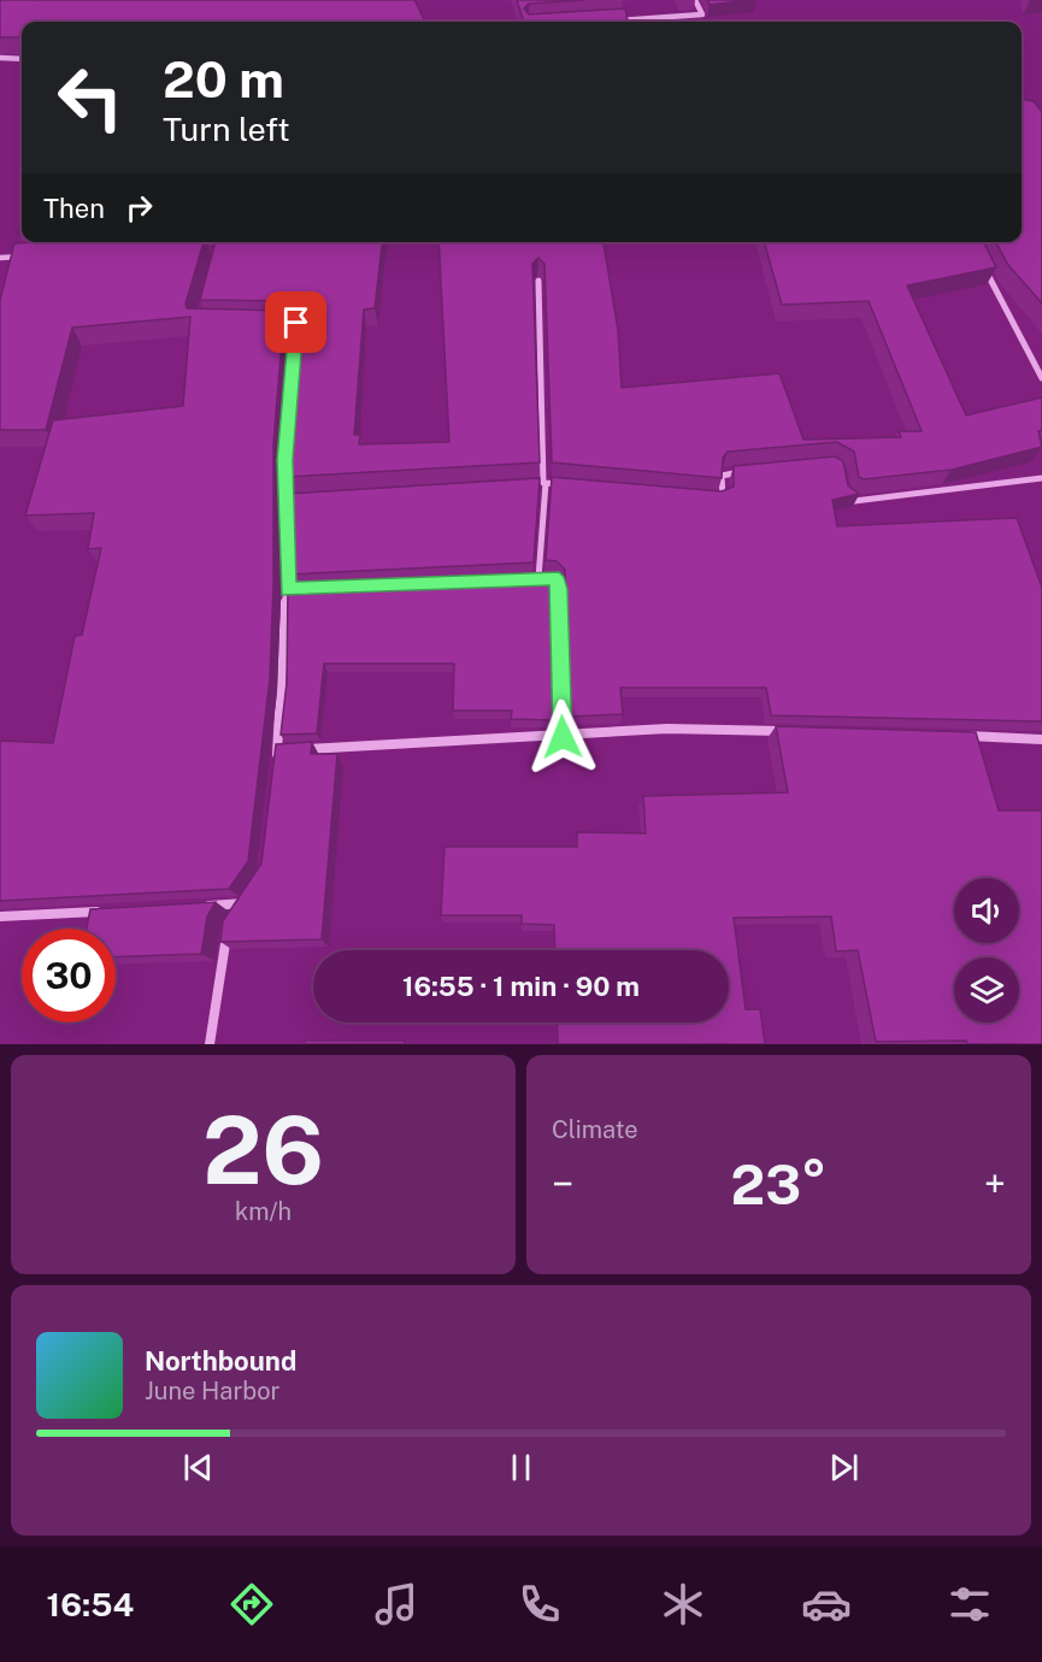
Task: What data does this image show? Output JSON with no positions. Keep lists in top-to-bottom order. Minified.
{"page":{"turn":["20 m","Turn left"],"then":"Then","limit":"30","trip":"16:55 · 1 min · 90 m","tile":[["26","km/h"],"Climate"],"heat":["−","23°","+"],"song":["Northbound","June Harbor"],"tabs":"16:54"}}
